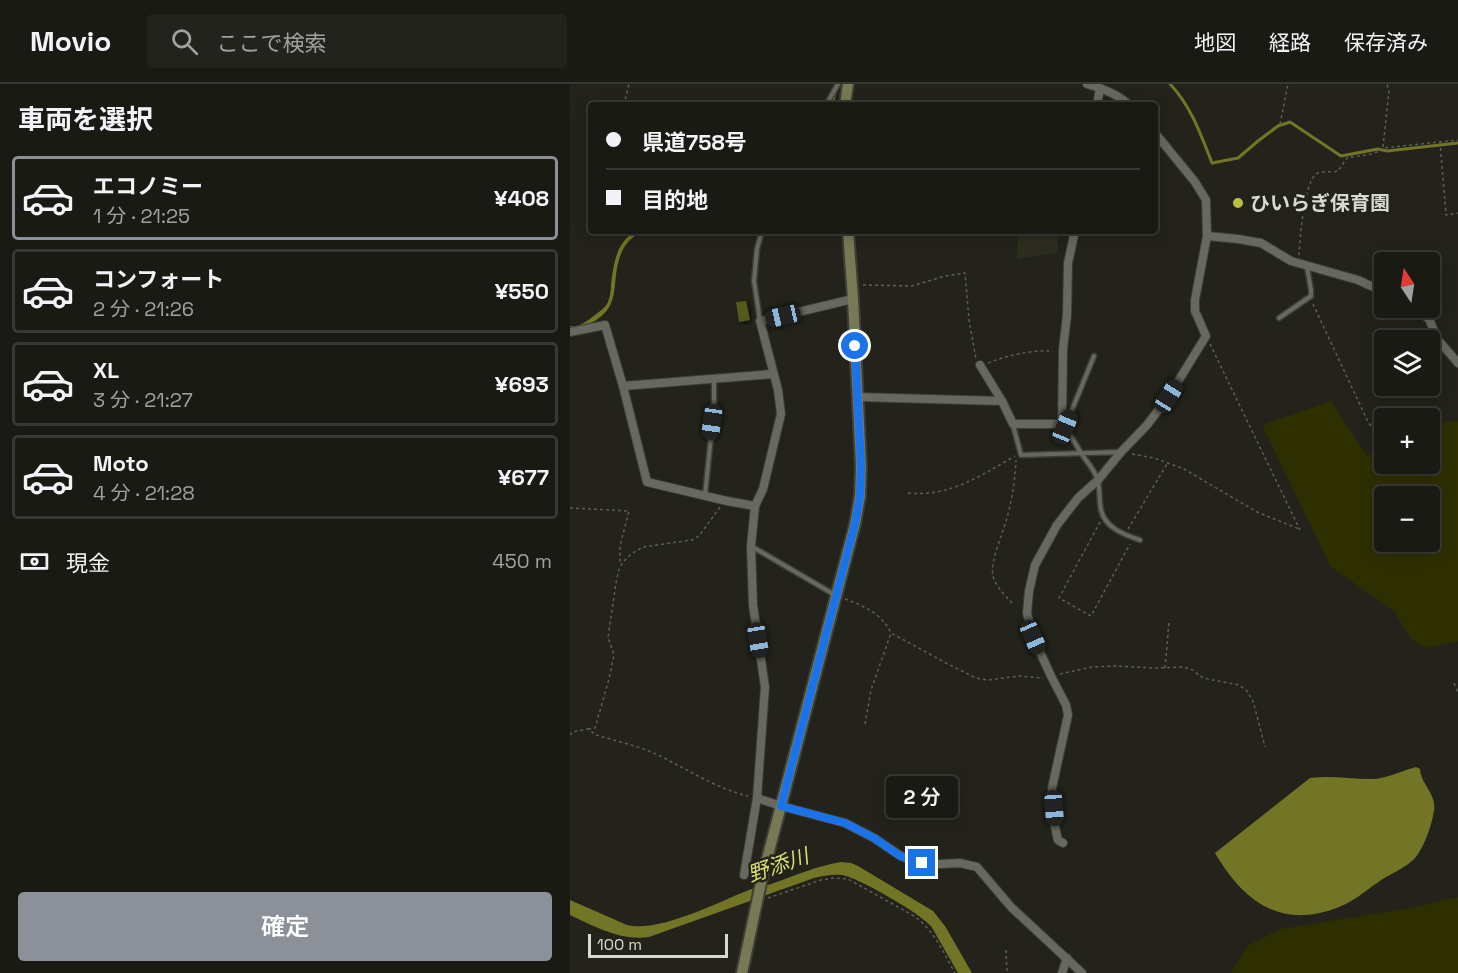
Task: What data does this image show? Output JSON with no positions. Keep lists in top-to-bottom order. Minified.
{"water":["野添川"],"places":["ひいらぎ保育園"],"scale_bar":"100 m","north":"top","page":{"header":"Movio","search":"ここで検索","nav":["地図","経路","保存済み"],"heading":"車両を選択","banner":["県道758号","目的地"],"list":[{"name":"エコノミー","note":"1 分 · 21:25","value":"¥408"},{"name":"コンフォート","note":"2 分 · 21:26","value":"¥550"},{"name":"XL","note":"3 分 · 21:27","value":"¥693"},{"name":"Moto","note":"4 分 · 21:28","value":"¥677"}],"map_buttons":["+","−"],"pay":["現金","450 m"],"bubble":"2 分","buttons":"確定","scale":"100 m"}}
